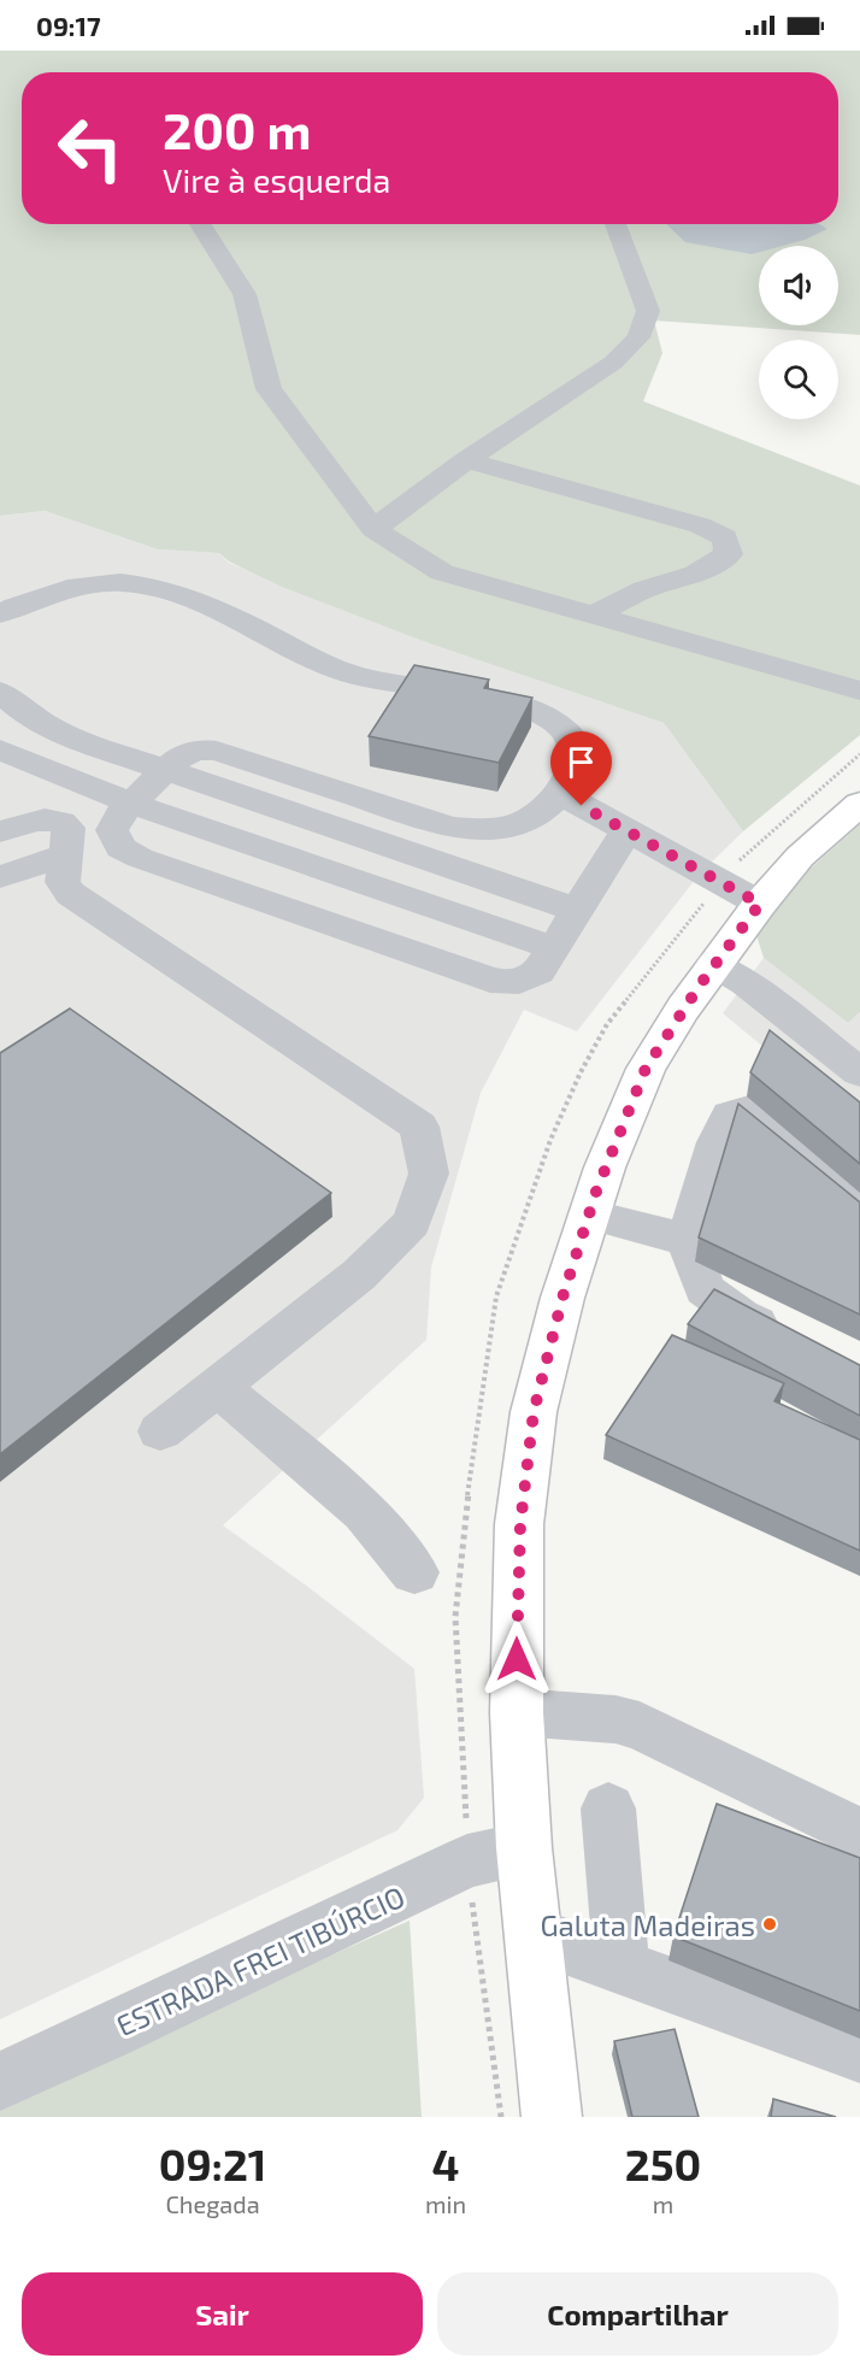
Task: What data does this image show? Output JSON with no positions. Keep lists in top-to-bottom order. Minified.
{"streets":{"street":["ESTRADA FREI TIBÚRCIO"]},"places":["Galuta Madeiras"],"page":{"status":"09:17","turn":["200 m","Vire à esquerda"],"eta":["09:21","Chegada","4","min","250","m"],"buttons":["Sair","Compartilhar"]}}
